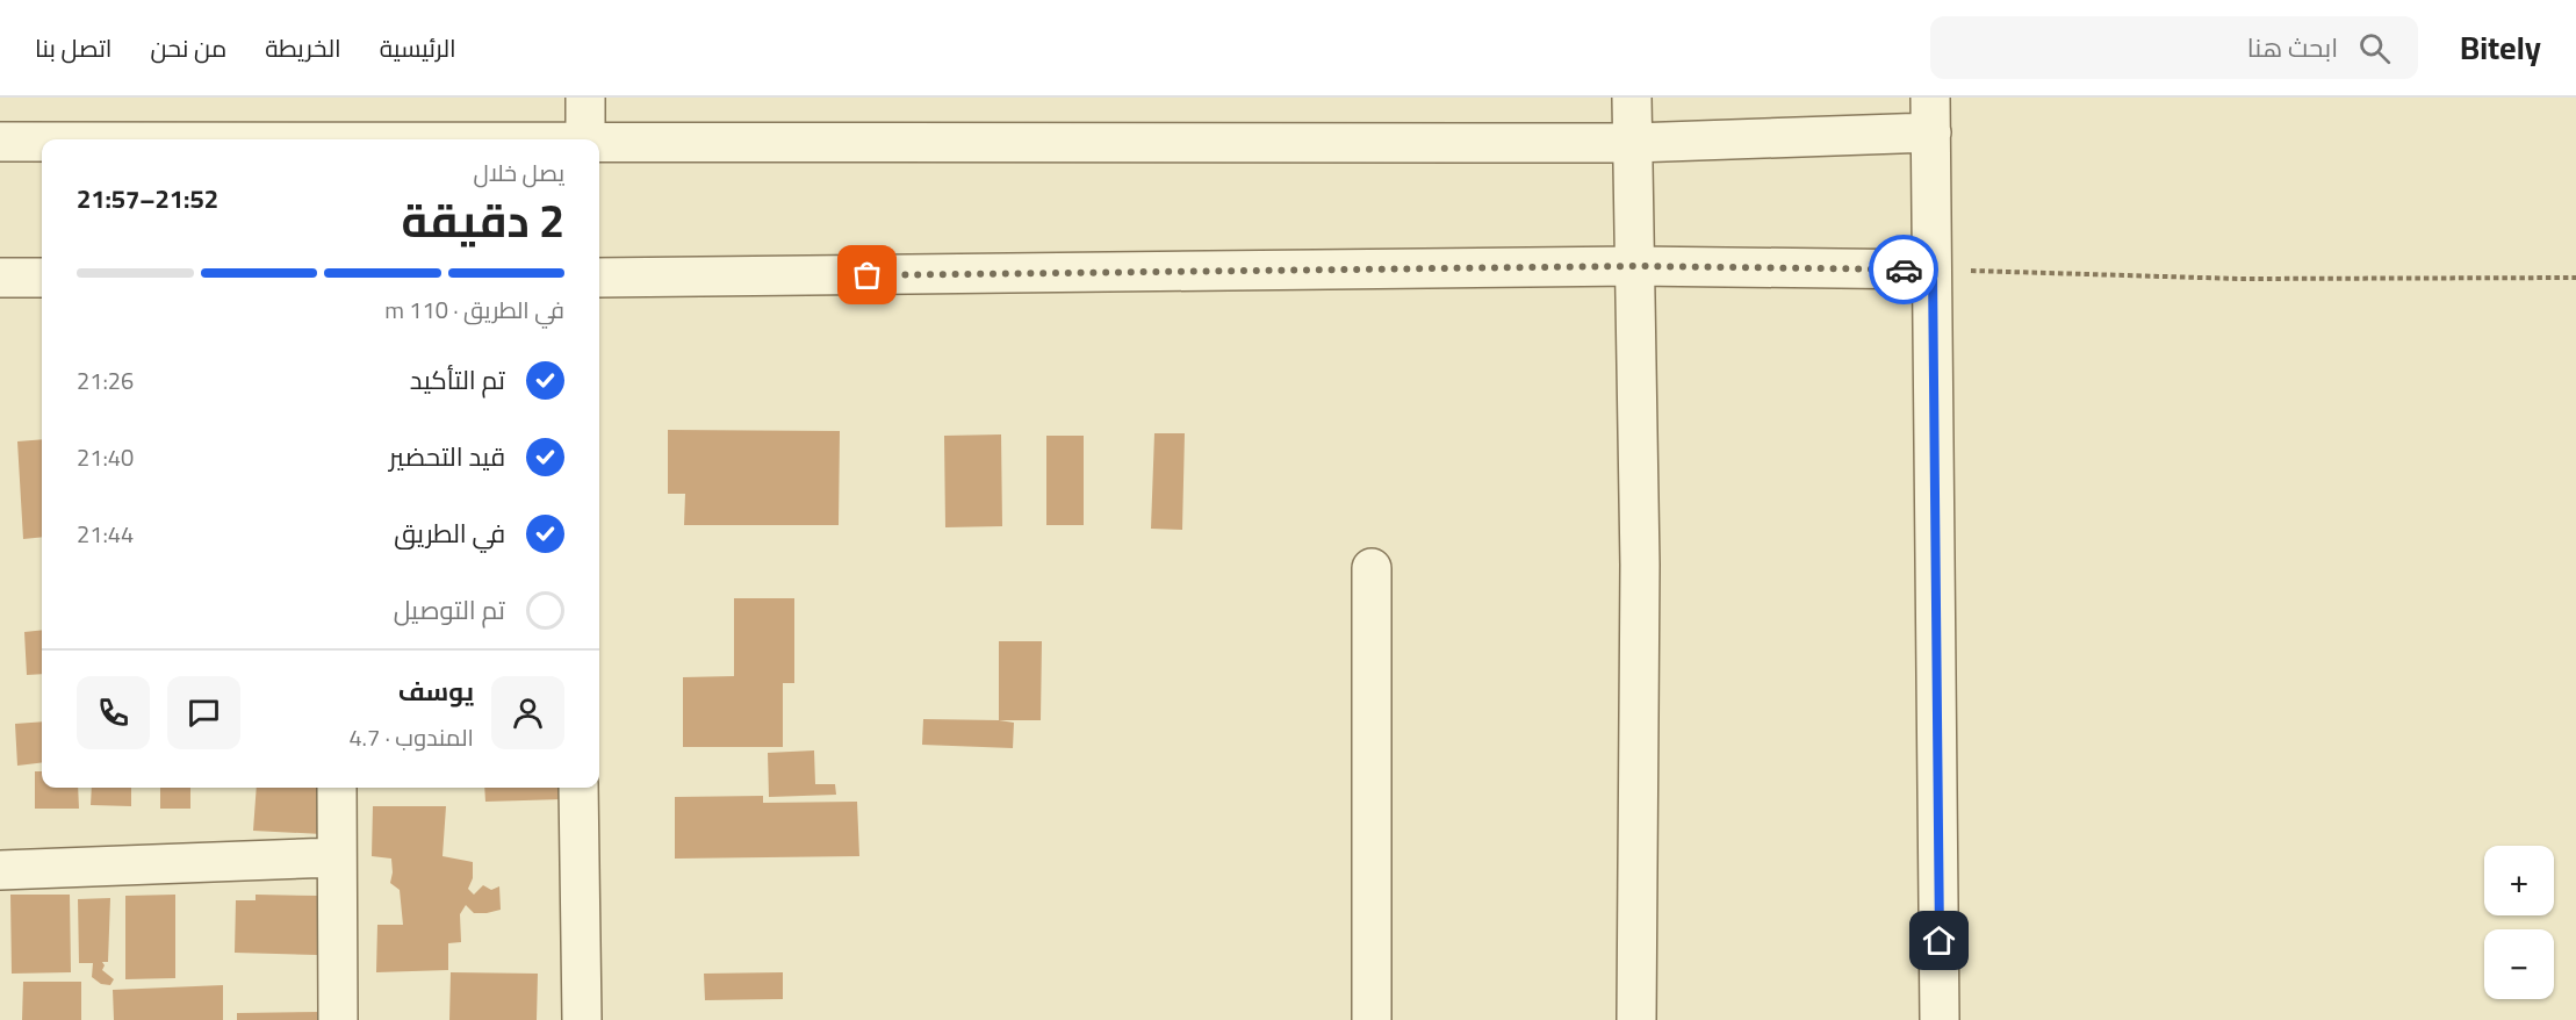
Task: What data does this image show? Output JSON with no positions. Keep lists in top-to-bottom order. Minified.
{"page":{"header":"Bitely","search":"ابحث هنا","nav":["الرئيسية","الخريطة","من نحن","اتصل بنا"],"heading":["2 دقيقة","يصل خلال","21:52–21:57"],"panel":["يوسف","المندوب · 4.7"],"bar":"في الطريق · 110 m","list":[["تم التأكيد","21:26"],["قيد التحضير","21:40"],["في الطريق","21:44"],"تم التوصيل"],"map_buttons":["+","−"]}}
